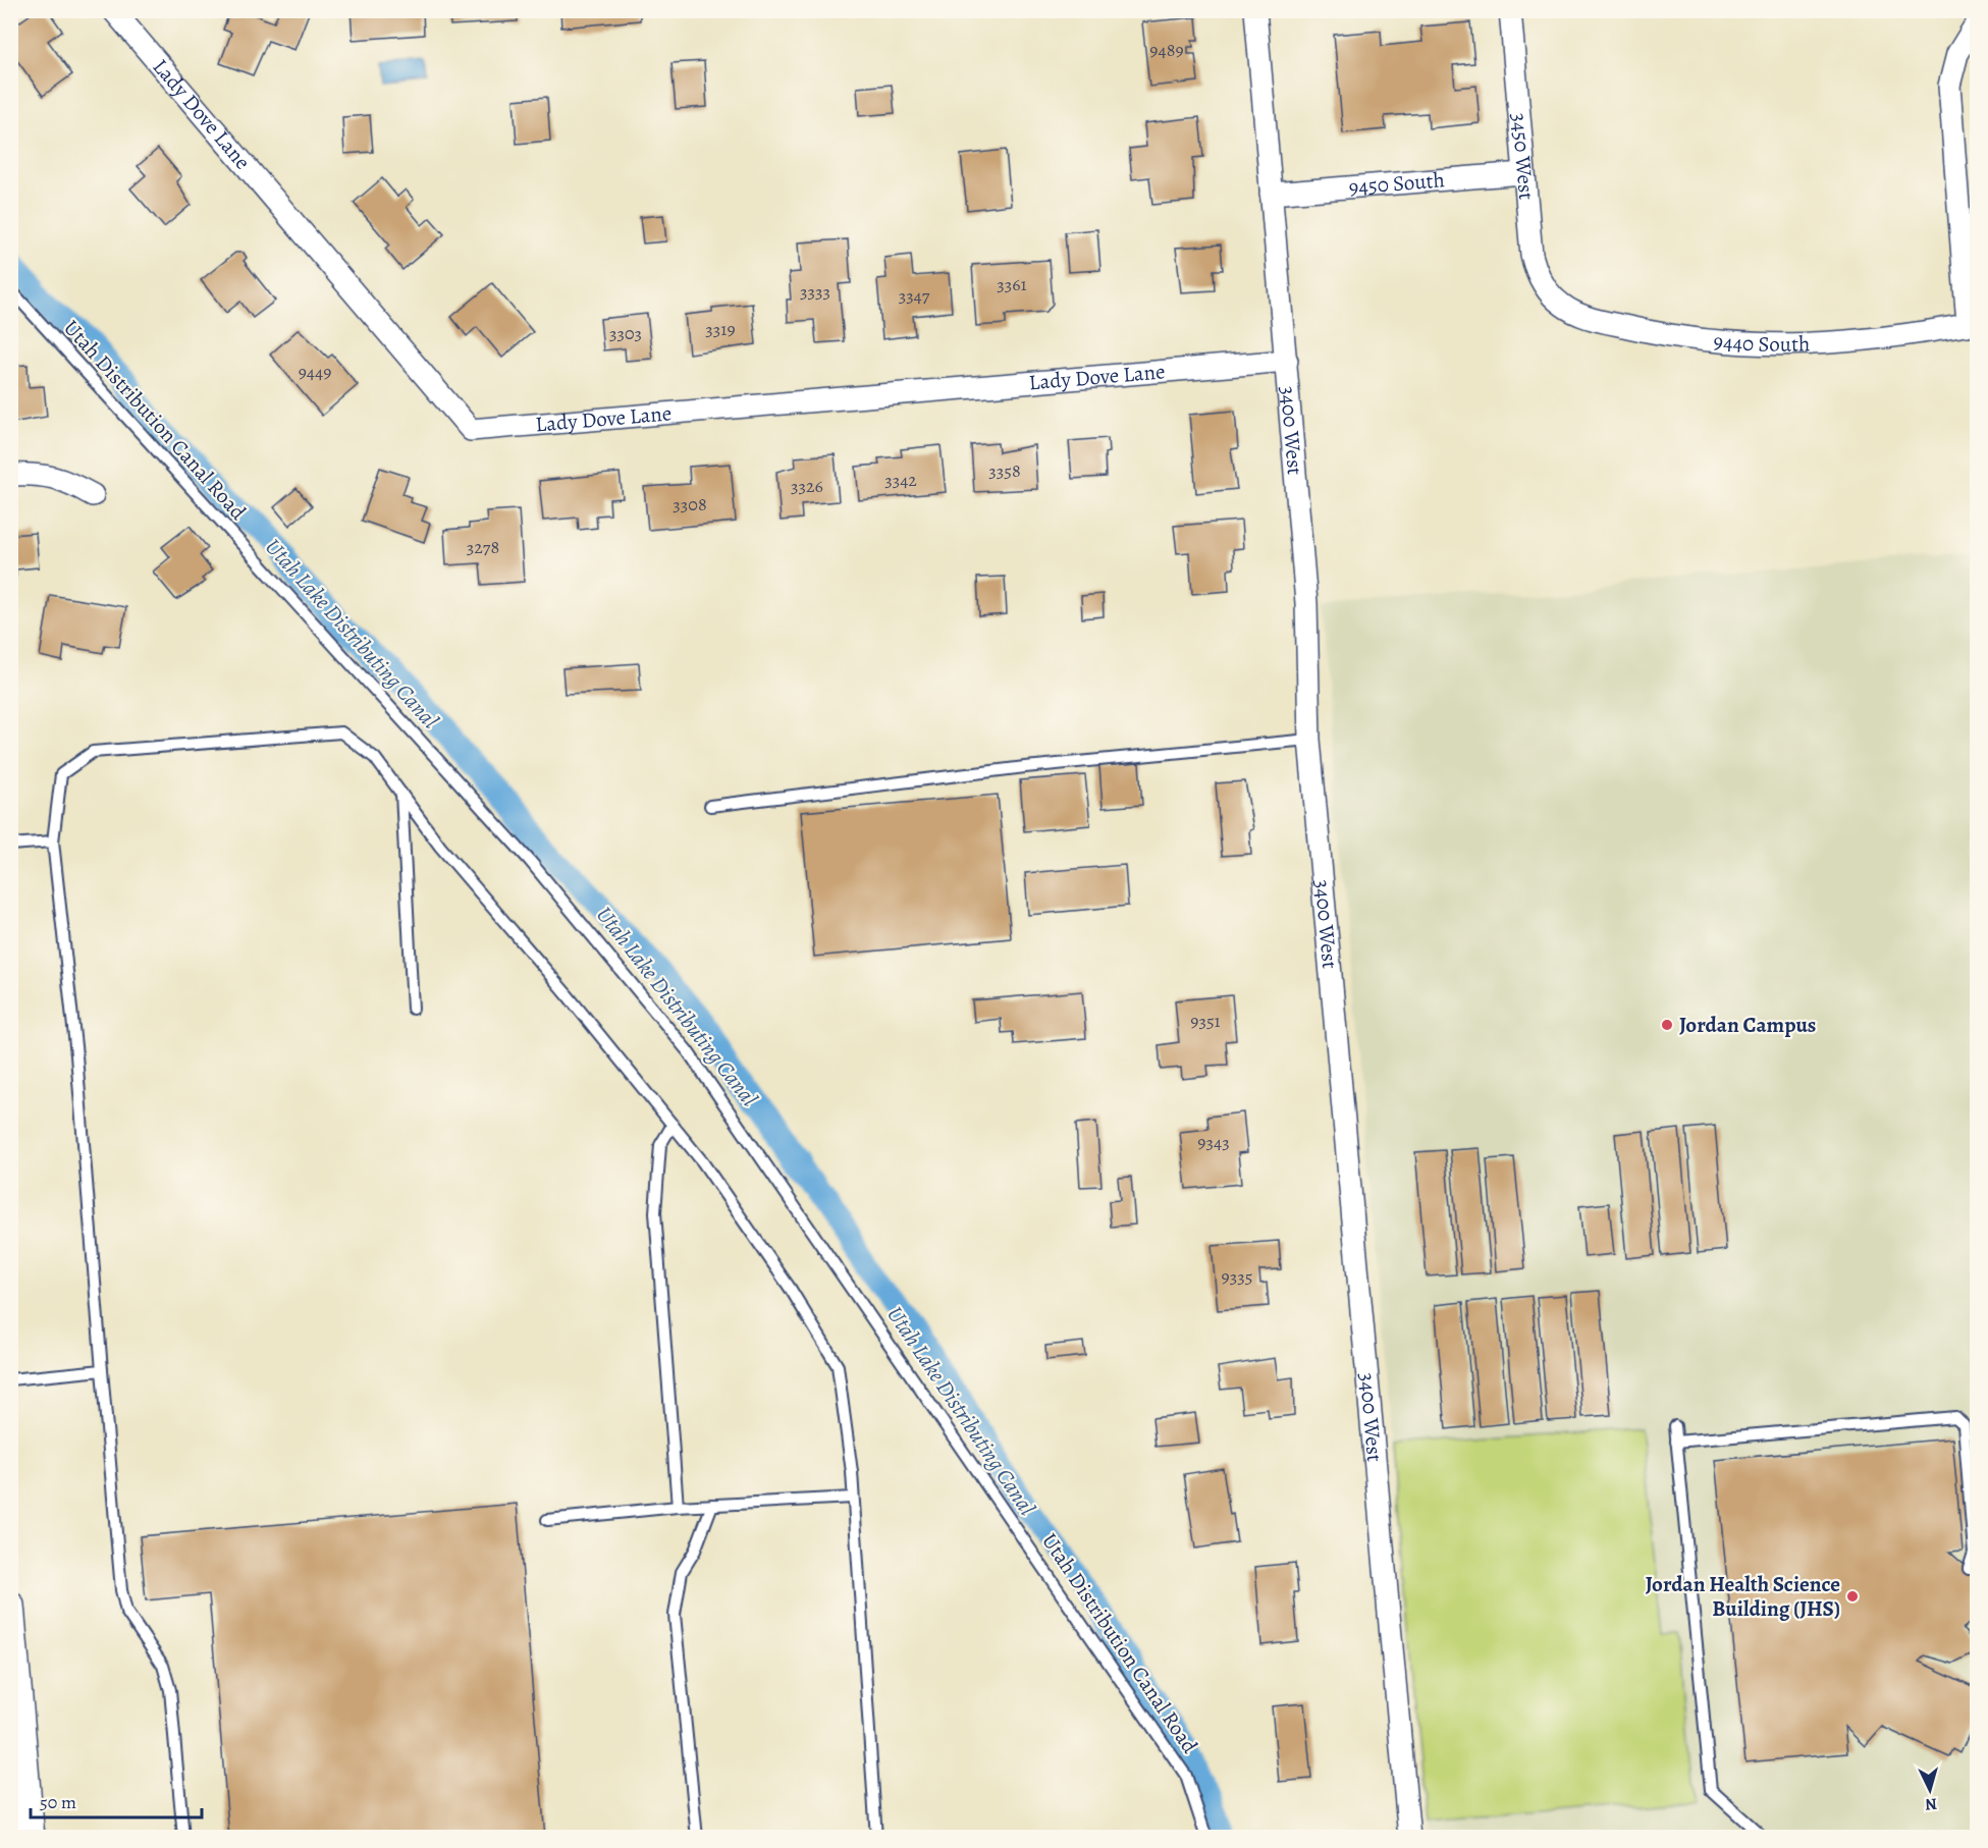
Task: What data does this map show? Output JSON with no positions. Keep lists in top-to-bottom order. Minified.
{"streets":{"street":["Lady Dove Lane","3450 West","9450 South","9440 South","3400 West"],"lane":["Utah Distribution Canal Road"]},"crossings":[["Lady Dove Lane","3400 West"],["3450 West","9450 South"],["3450 West","9440 South"],["9450 South","3400 West"]],"water":["Utah Lake Distributing Canal"],"places":["Jordan Campus","Jordan Health Science Building (JHS)"],"house_numbers":["9489","3361","3333","3347","3319","3303","9449","3358","3342","3326","3308","3278","9351","9343","9335"],"scale_bar":"50 m","north":"bottom"}
